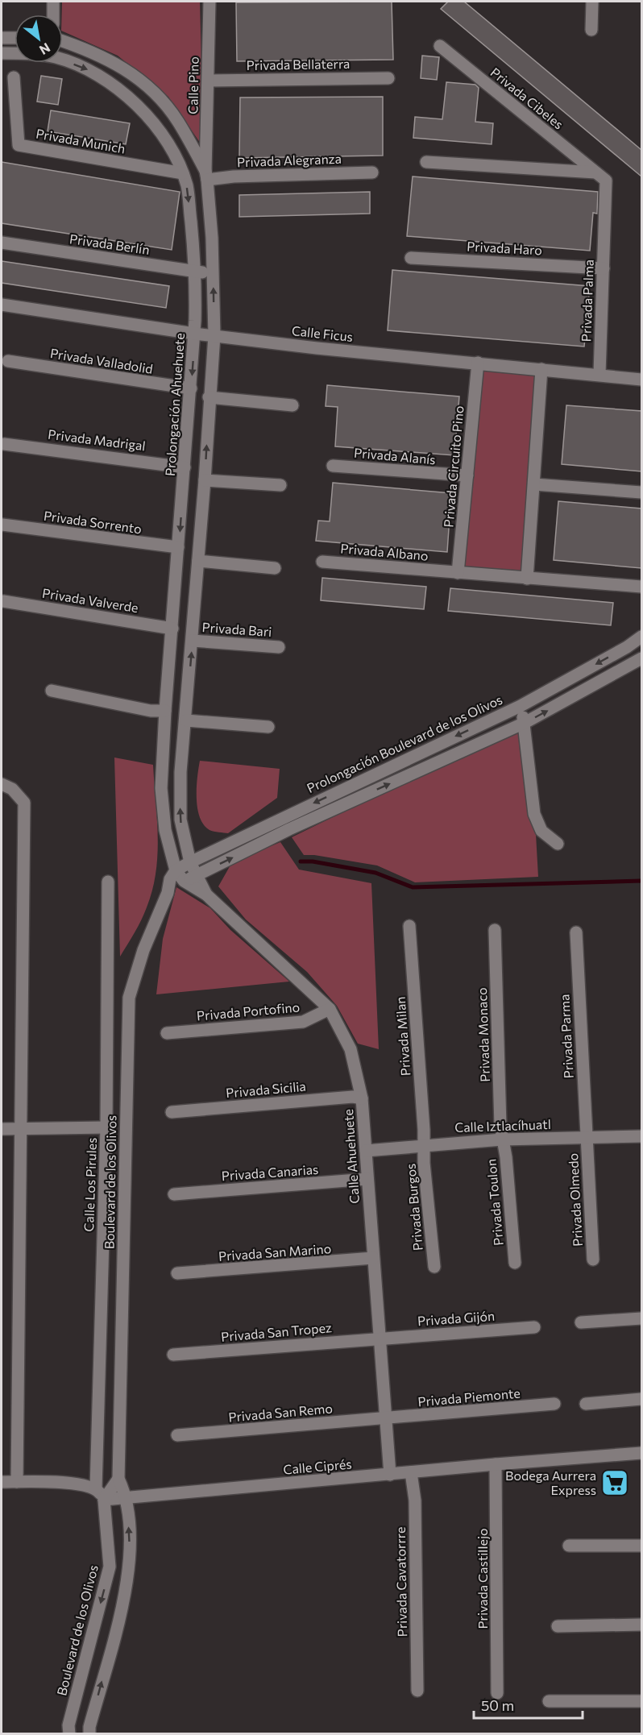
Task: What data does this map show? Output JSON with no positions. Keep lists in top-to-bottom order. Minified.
{"streets":{"street":["Privada Bellaterra","Calle Pino","Privada Cibeles","Privada Munich","Privada Alegranza","Privada Berlín","Privada Haro","Privada Palma","Calle Ficus","Privada Valladolid","Prolongación Ahuehuete","Privada Madrigal","Privada Alanís","Privada Circuito Pino","Privada Sorrento","Privada Albano","Privada Valverde","Privada Bari","Prolongación Boulevard de los Olivos","Privada Portofino","Privada Monaco","Privada Milan","Privada Parma","Privada Sicilia","Calle Iztlacíhuatl","Calle Ahuehuete","Privada Canarias","Boulevard de los Olivos","Calle Los Pirules","Privada Olmedo","Privada Toulon","Privada Burgos","Privada San Marino","Privada Gijón","Privada San Tropez","Privada Piemonte","Privada San Remo","Calle Ciprés","Privada Castillejo","Privada Cavatorrre"]},"crossings":[["Privada Bellaterra","Calle Pino"],["Calle Pino","Privada Alegranza"],["Privada Cibeles","Privada Palma"],["Privada Munich","Prolongación Ahuehuete"],["Privada Berlín","Prolongación Ahuehuete"],["Privada Haro","Privada Palma"],["Privada Palma","Calle Ficus"],["Calle Ficus","Prolongación Ahuehuete"],["Calle Ficus","Privada Circuito Pino"],["Privada Valladolid","Prolongación Ahuehuete"],["Prolongación Ahuehuete","Privada Madrigal"],["Prolongación Ahuehuete","Privada Sorrento"],["Prolongación Ahuehuete","Privada Valverde"],["Prolongación Ahuehuete","Prolongación Boulevard de los Olivos"],["Prolongación Ahuehuete","Calle Ahuehuete"],["Prolongación Ahuehuete","Boulevard de los Olivos"],["Privada Alanís","Privada Circuito Pino"],["Privada Circuito Pino","Privada Albano"],["Prolongación Boulevard de los Olivos","Calle Ahuehuete"],["Prolongación Boulevard de los Olivos","Boulevard de los Olivos"],["Privada Portofino","Calle Ahuehuete"],["Privada Monaco","Calle Iztlacíhuatl"],["Privada Monaco","Privada Toulon"],["Privada Milan","Calle Iztlacíhuatl"],["Privada Milan","Privada Burgos"],["Privada Parma","Calle Iztlacíhuatl"],["Privada Parma","Privada Olmedo"],["Privada Sicilia","Calle Ahuehuete"],["Calle Iztlacíhuatl","Calle Ahuehuete"],["Calle Iztlacíhuatl","Privada Olmedo"],["Calle Iztlacíhuatl","Privada Toulon"],["Calle Iztlacíhuatl","Privada Burgos"],["Calle Ahuehuete","Privada Canarias"],["Calle Ahuehuete","Boulevard de los Olivos"],["Calle Ahuehuete","Privada San Marino"],["Calle Ahuehuete","Privada Gijón"],["Calle Ahuehuete","Privada San Tropez"],["Calle Ahuehuete","Privada Piemonte"],["Calle Ahuehuete","Privada San Remo"],["Calle Ahuehuete","Calle Ciprés"],["Boulevard de los Olivos","Calle Ciprés"],["Privada Gijón","Privada San Tropez"],["Privada Piemonte","Privada San Remo"],["Calle Ciprés","Privada Castillejo"],["Calle Ciprés","Privada Cavatorrre"]],"places":{"supermarket":["Bodega Aurrera Express"]},"scale_bar":"50 m","north":"bottom right"}
